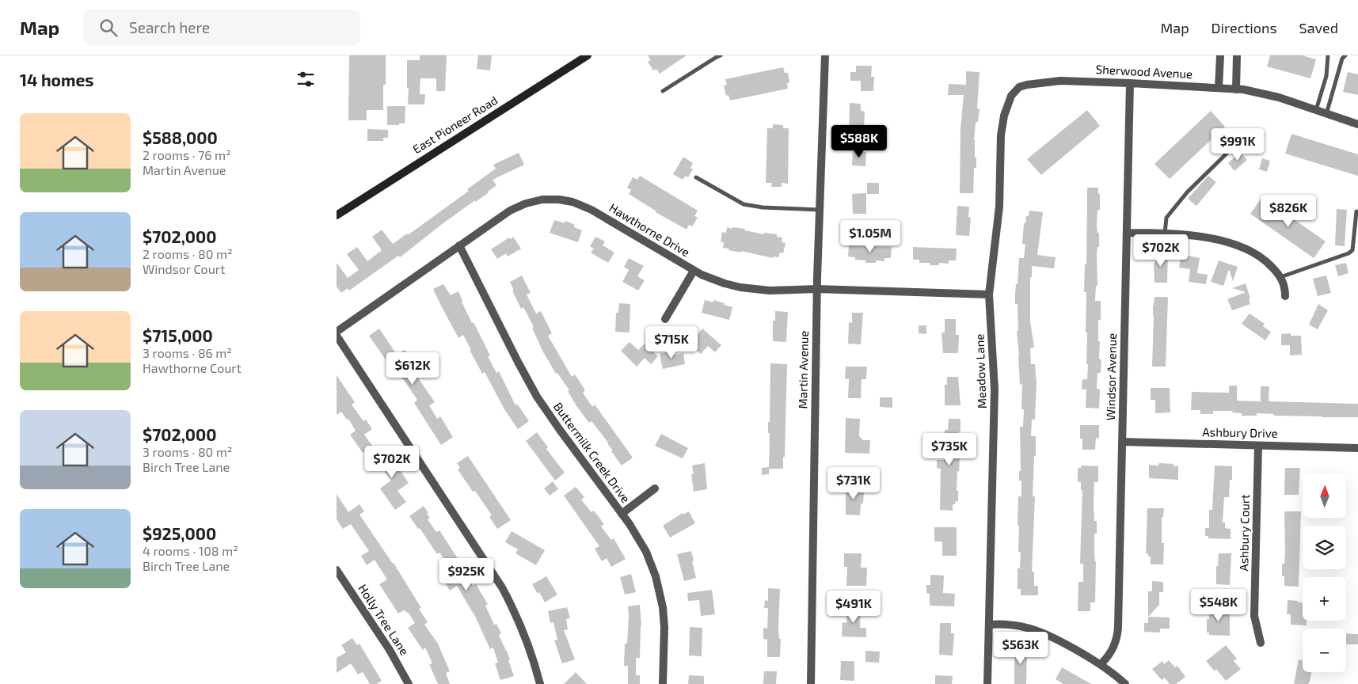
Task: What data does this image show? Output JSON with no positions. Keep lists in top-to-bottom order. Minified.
{"streets":{"main road":["East Pioneer Road"],"street":["Sherwood Avenue","Hawthorne Drive","Martin Avenue","Meadow Lane","Windsor Avenue","Ashbury Drive","Buttermilk Creek Drive","Ashbury Court","Holly Tree Lane"]},"crossings":[["Sherwood Avenue","Meadow Lane"],["Sherwood Avenue","Windsor Avenue"],["Hawthorne Drive","Martin Avenue"],["Hawthorne Drive","Meadow Lane"],["Hawthorne Drive","Buttermilk Creek Drive"],["Windsor Avenue","Ashbury Drive"],["Ashbury Drive","Ashbury Court"]],"north":"top","page":{"header":"Map","search":"Search here","nav":["Map","Directions","Saved"],"heading":"14 homes","list":[{"name":"$588,000","note":"2 rooms · 76 m² · Martin Avenue"},{"name":"$702,000","note":"2 rooms · 80 m² · Windsor Court"},{"name":"$715,000","note":"3 rooms · 86 m² · Hawthorne Court"},{"name":"$702,000","note":"3 rooms · 80 m² · Birch Tree Lane"},{"name":"$925,000","note":"4 rooms · 108 m² · Birch Tree Lane"}],"price":["$588K","$991K","$826K","$1.05M","$702K","$715K","$612K","$735K","$702K","$731K","$925K","$548K","$491K","$563K"],"map_buttons":["+","−"]}}
